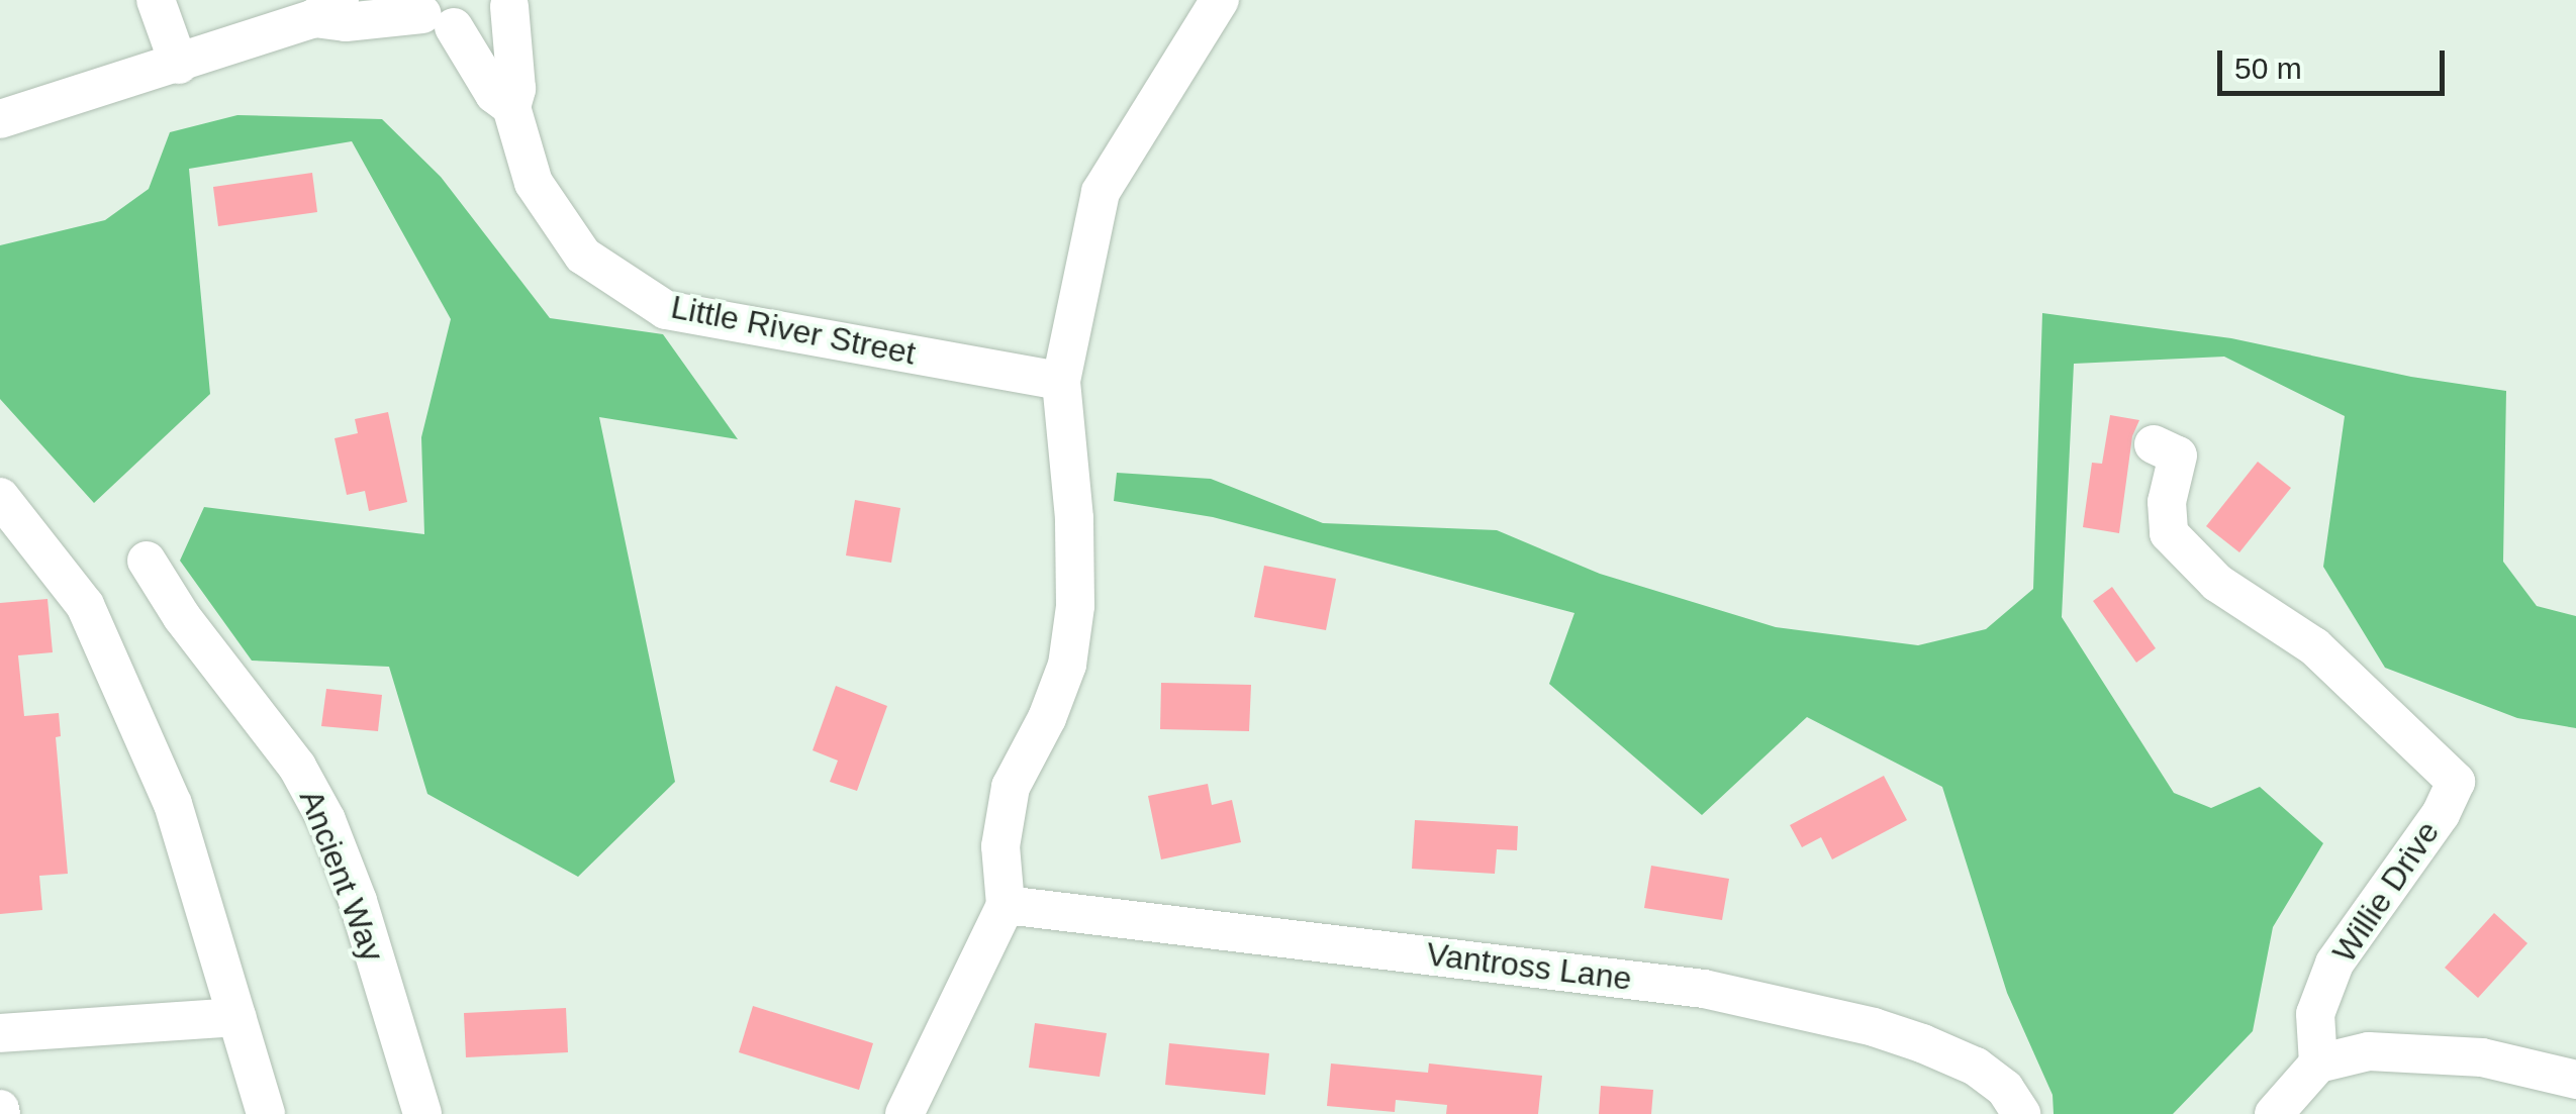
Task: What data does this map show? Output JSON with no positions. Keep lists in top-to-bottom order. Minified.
{"streets":{"street":["Little River Street","Ancient Way","Willie Drive","Vantross Lane"]},"scale_bar":"50 m"}
